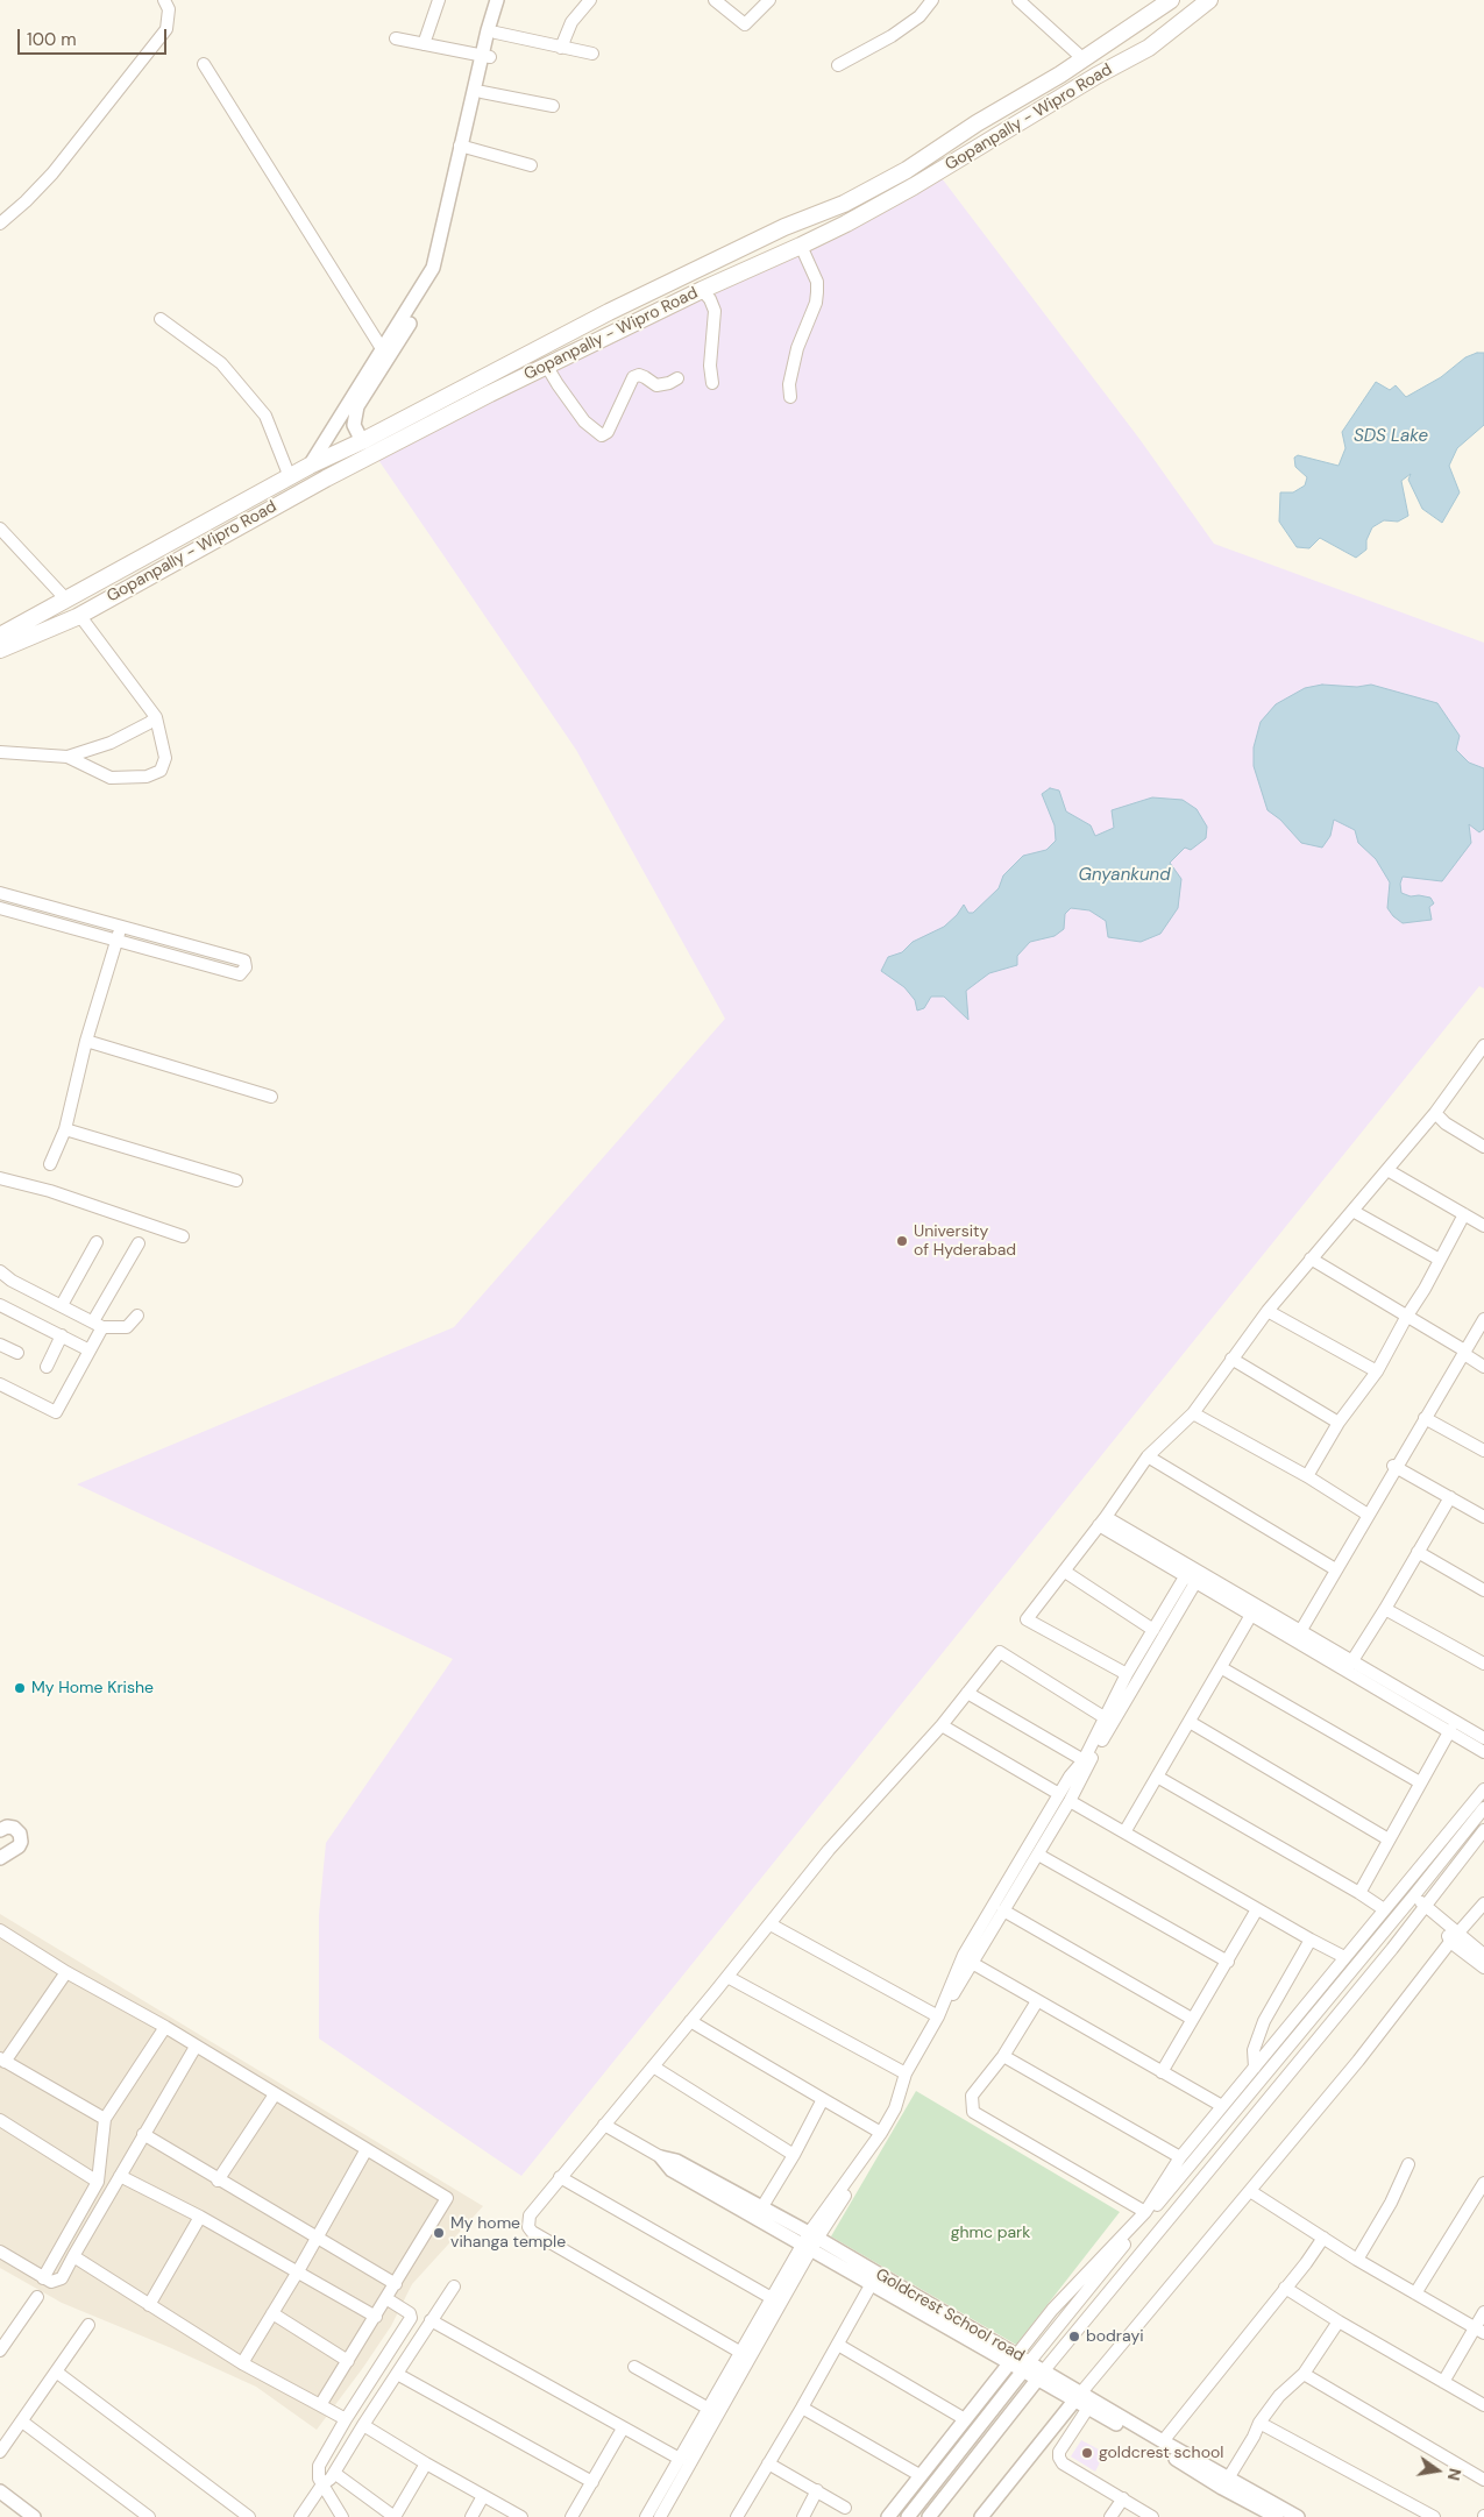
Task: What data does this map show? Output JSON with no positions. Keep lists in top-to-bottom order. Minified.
{"streets":{"main road":["Gopanpally - Wipro Road"],"street":["Goldcrest School road"]},"water":["SDS Lake","Gnyankund"],"parks":["ghmc park"],"places":["University of Hyderabad","My Home Krishe","My home vihanga temple","bodrayi","goldcrest school"],"scale_bar":"100 m","north":"right"}
